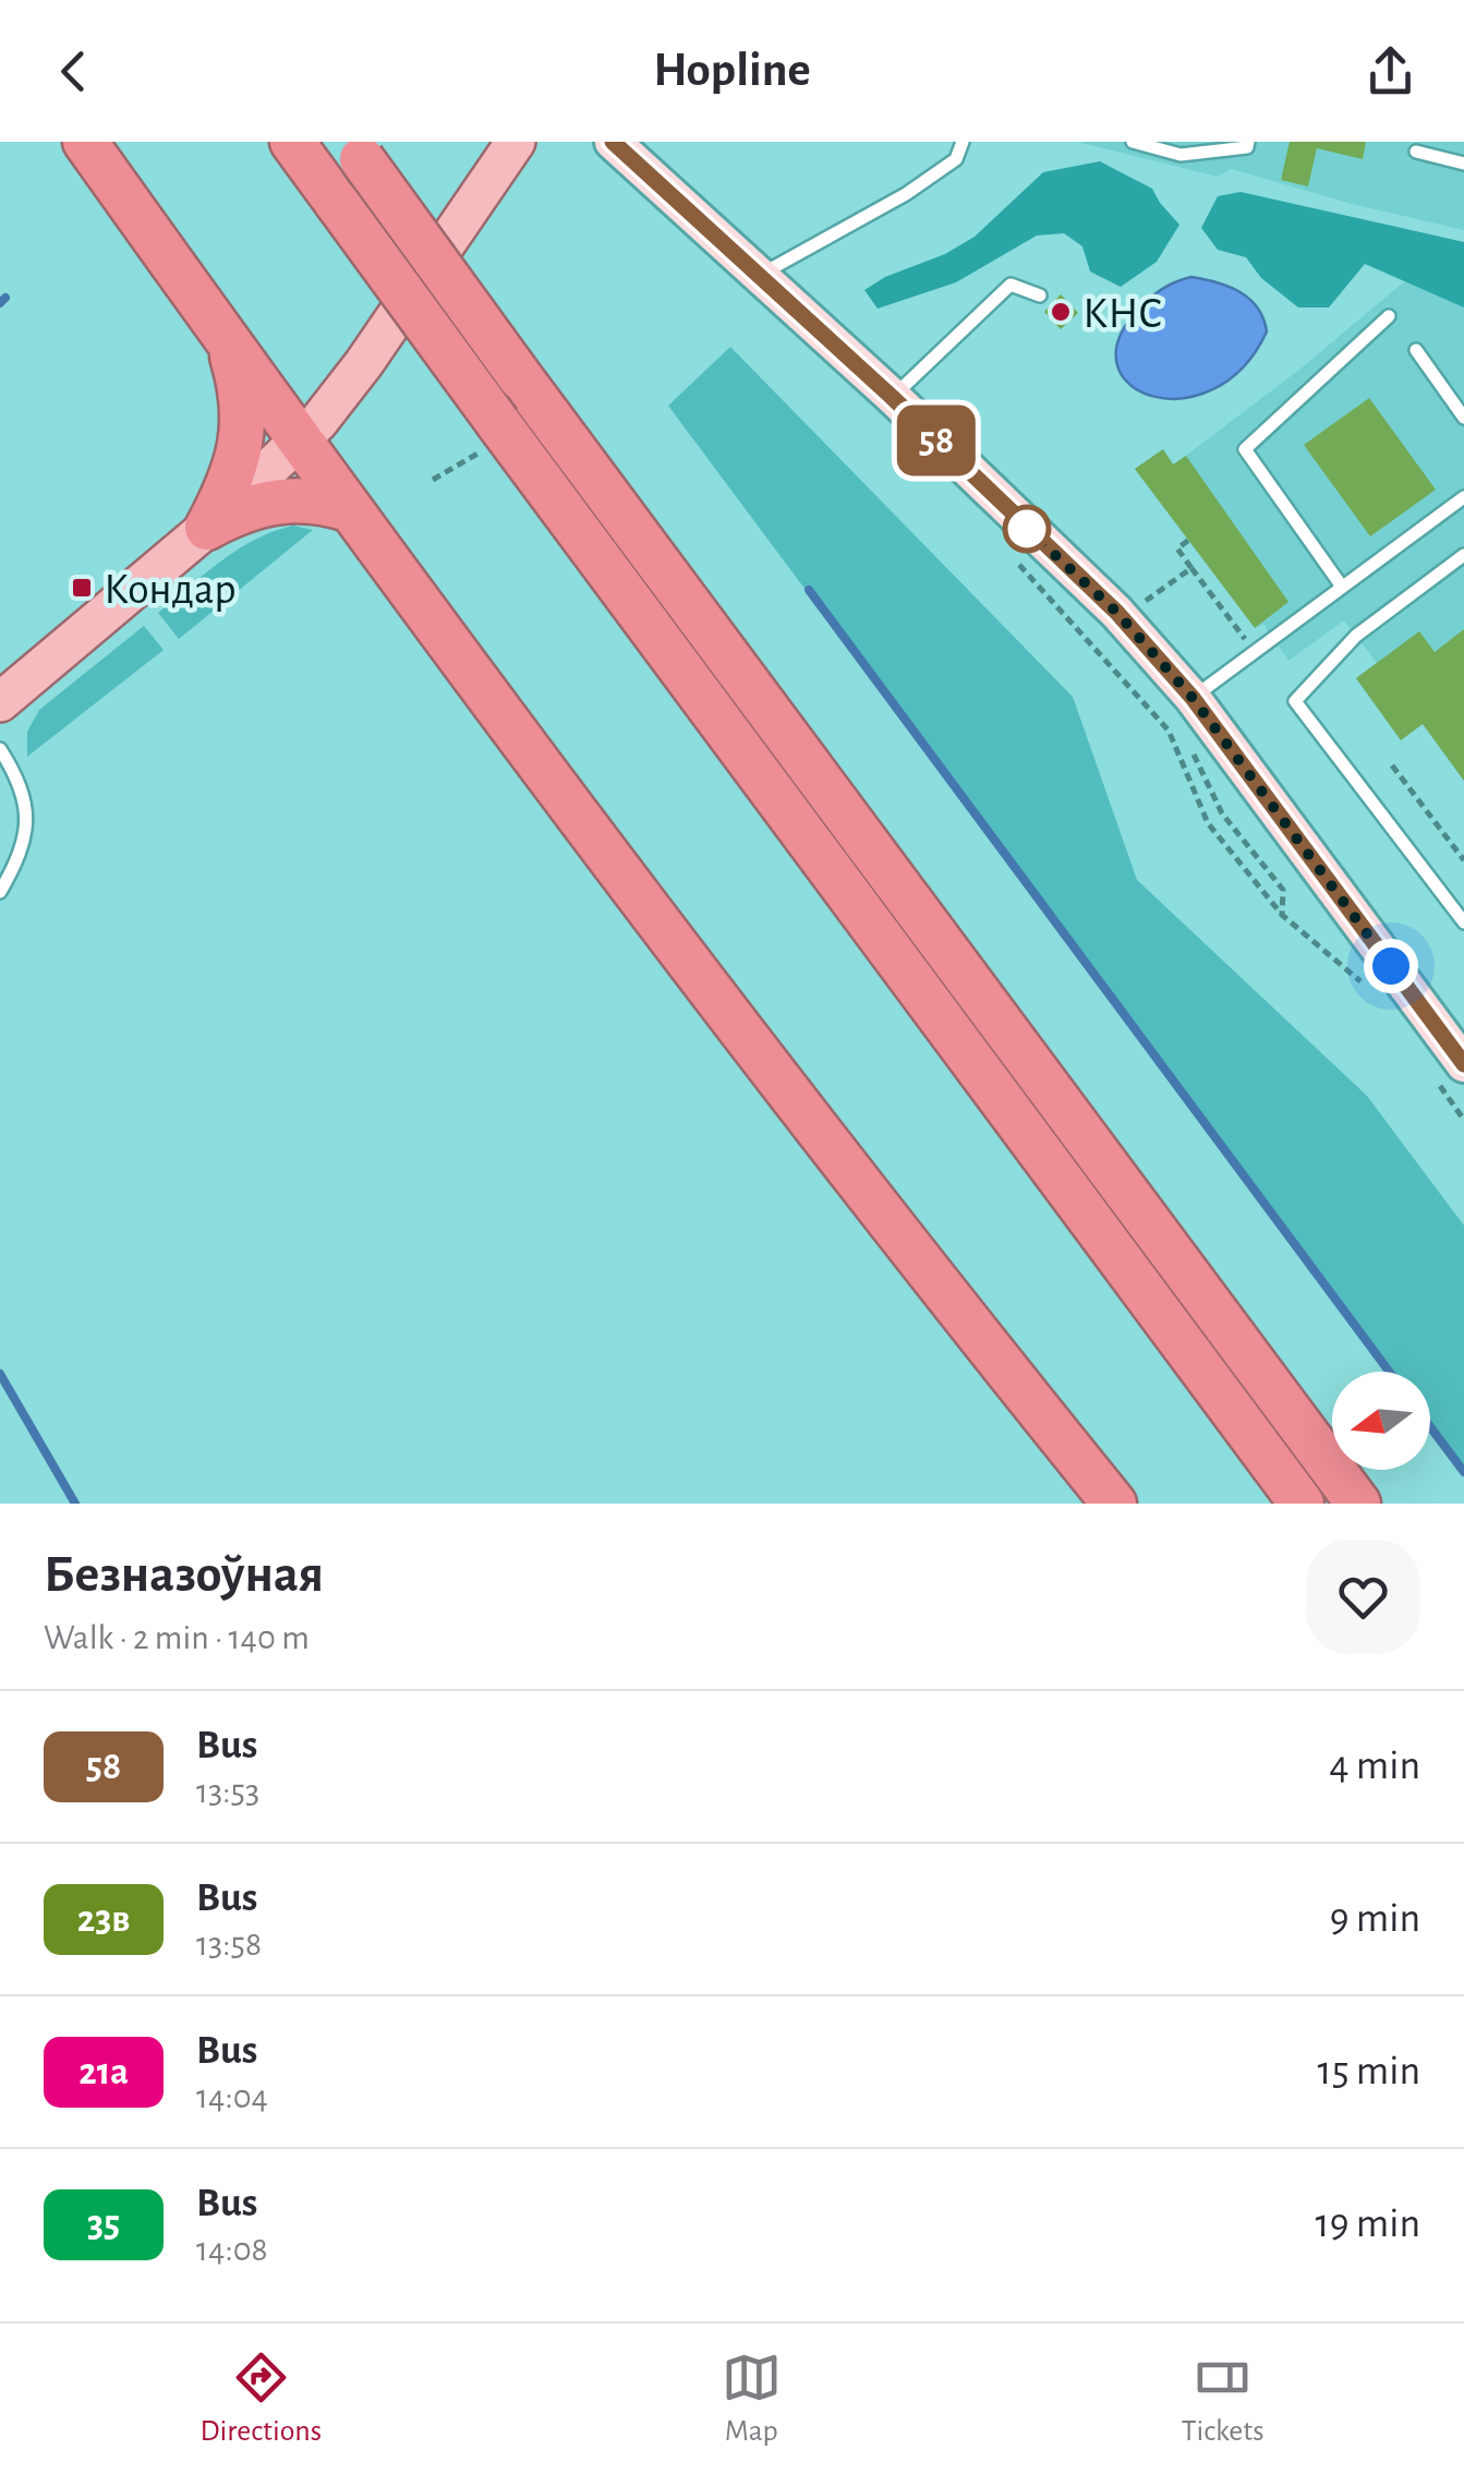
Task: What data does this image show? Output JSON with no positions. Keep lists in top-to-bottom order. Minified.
{"places":{"other":["КНС"],"transit":["Кондар"]},"lines":["bus line 58"],"north":"left","page":{"header":"Hopline","on_map":"58","heading":["Безназоўная","Walk · 2 min · 140 m"],"list":[{"mark":"58","name":"Bus","note":"13:53","value":"4 min"},{"mark":"23в","name":"Bus","note":"13:58","value":"9 min"},{"mark":"21а","name":"Bus","note":"14:04","value":"15 min"},{"mark":"35","name":"Bus","note":"14:08","value":"19 min"}],"tabs":["Directions","Map","Tickets"]}}
